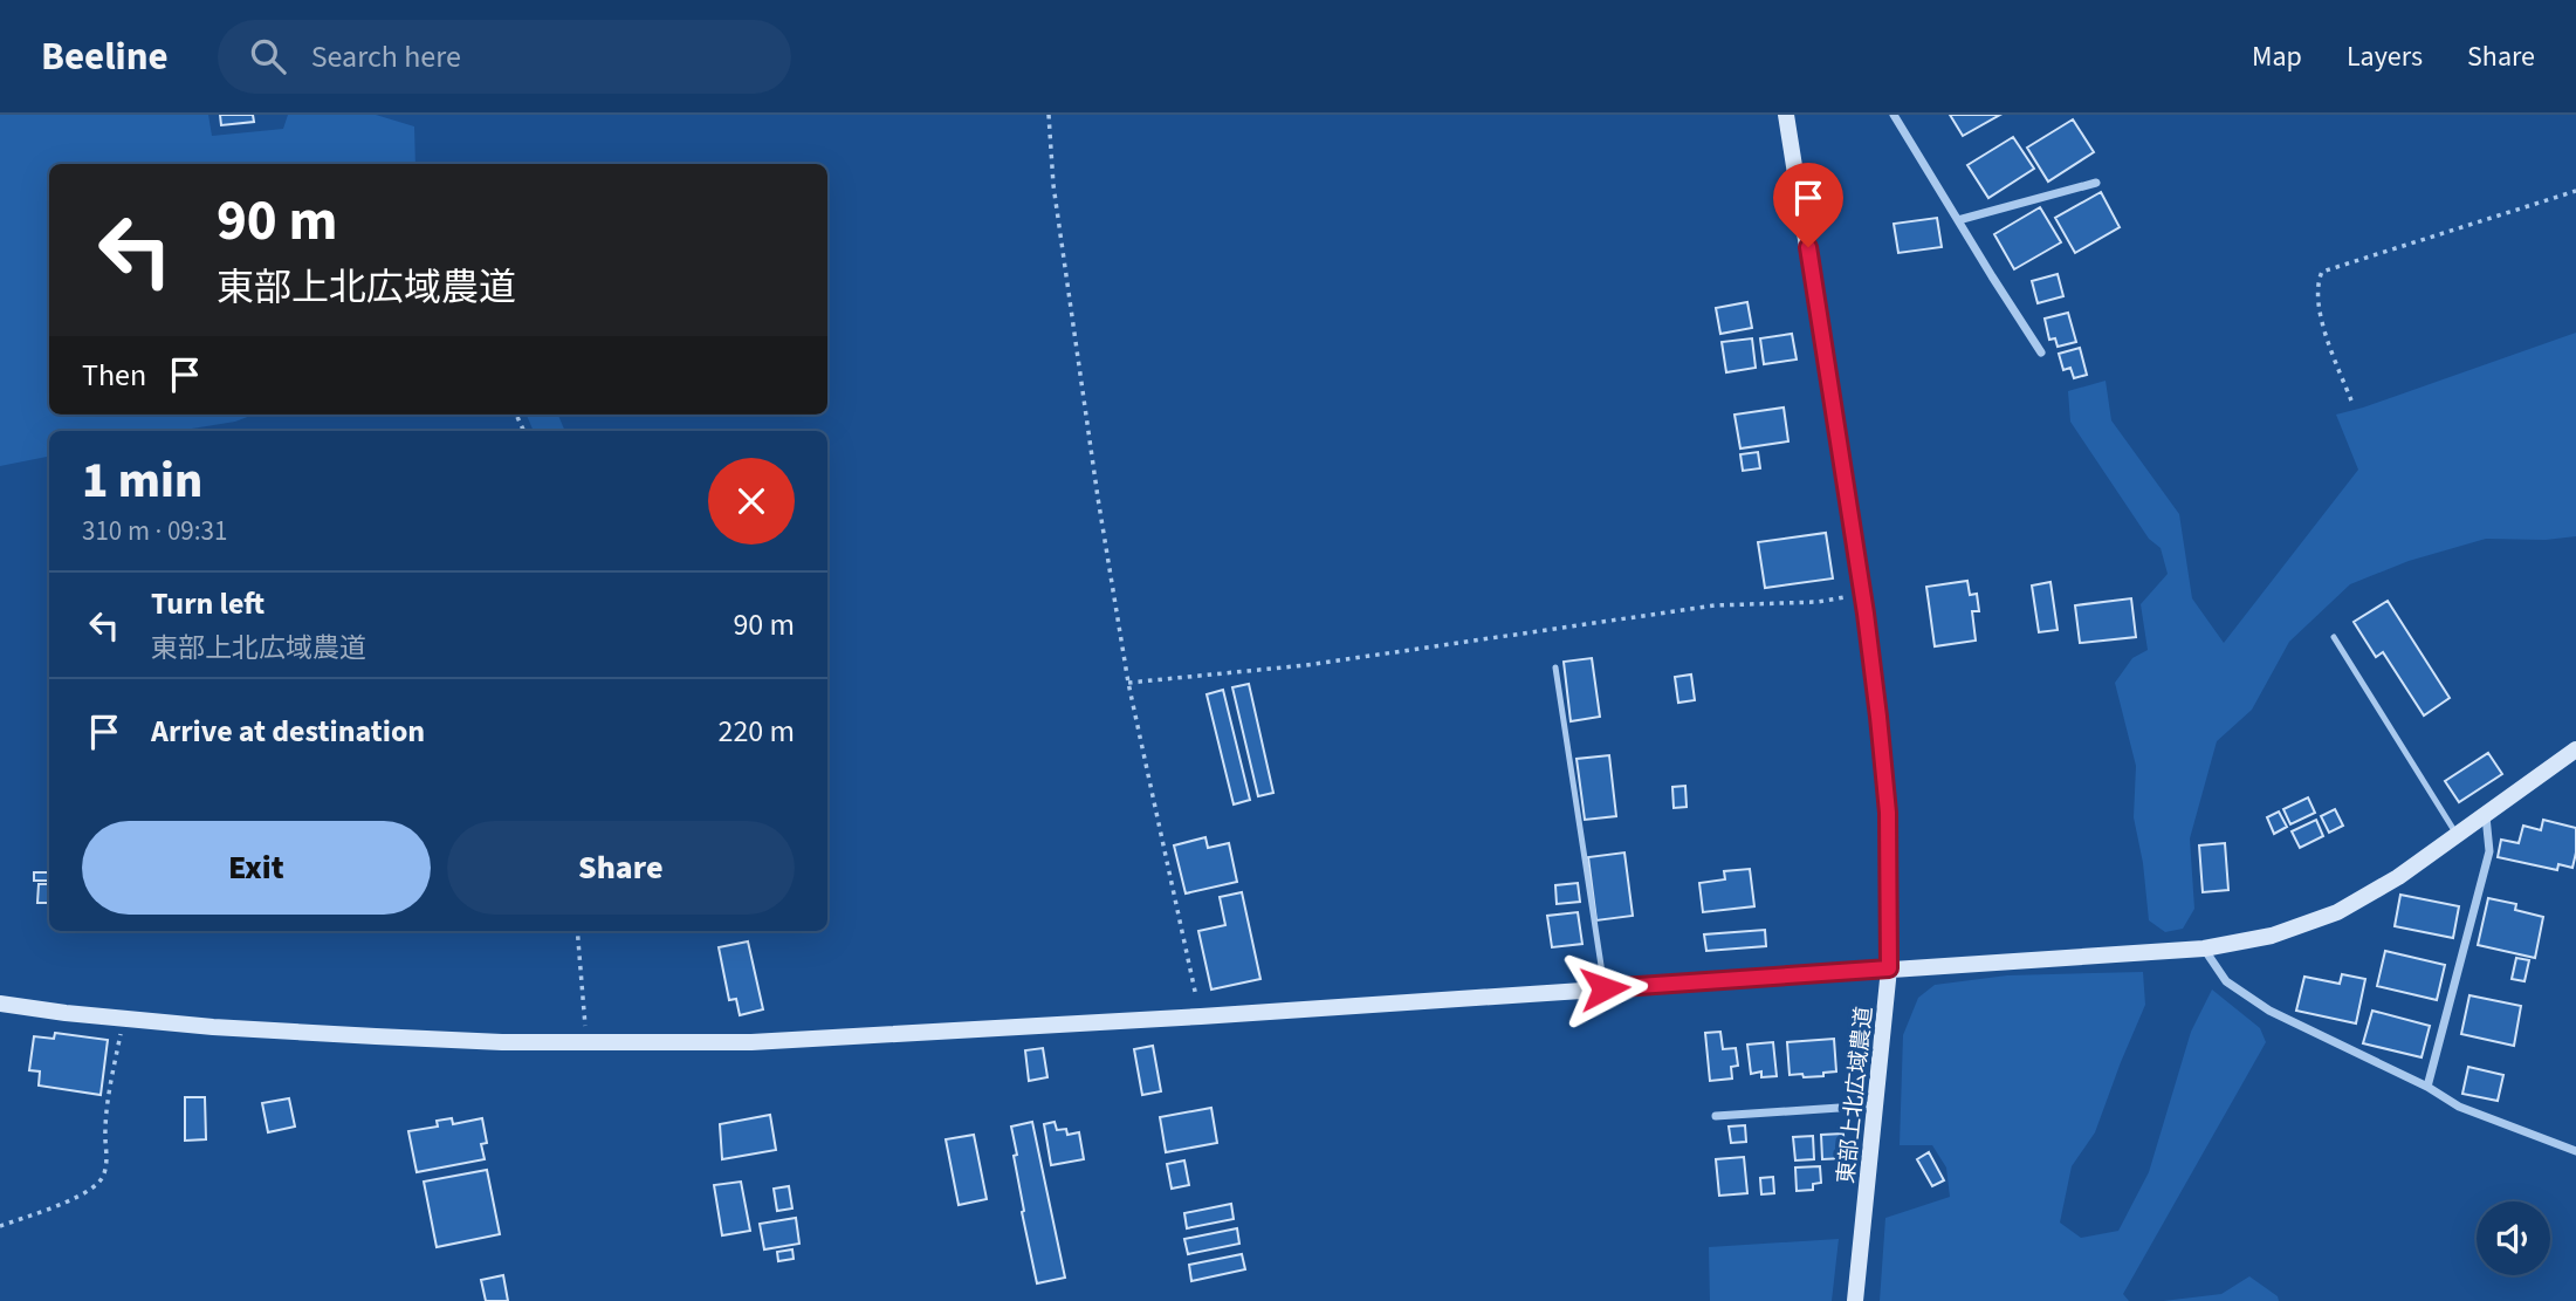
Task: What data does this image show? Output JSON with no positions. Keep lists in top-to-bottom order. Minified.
{"streets":{"street":["東部上北広域農道"]},"page":{"header":"Beeline","search":"Search here","nav":["Map","Layers","Share"],"turn":["90 m","東部上北広域農道"],"then":"Then","heading":["1 min","310 m · 09:31"],"list":[{"name":"Turn left","note":"東部上北広域農道","value":"90 m"},{"name":"Arrive at destination","value":"220 m"}],"buttons":["Exit","Share"]}}
